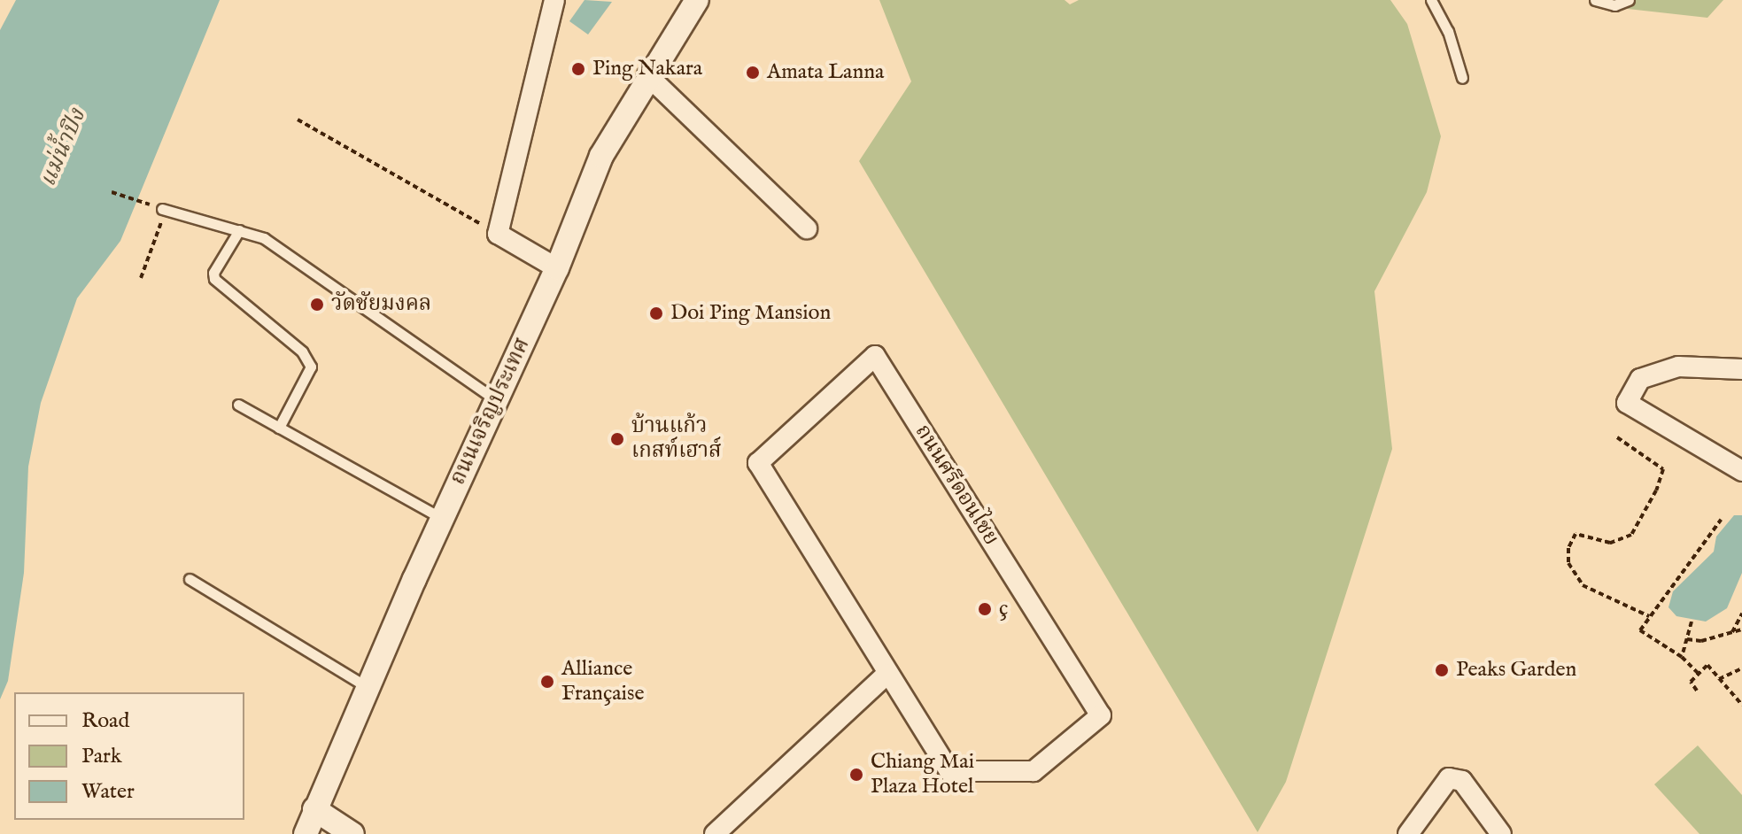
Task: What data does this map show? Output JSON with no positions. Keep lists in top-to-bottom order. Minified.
{"streets":{"street":["ถนนเจริญประเทศ","ถนนศรีดอนไชย"]},"water":["แม่น้ำปิง"],"places":["Ping Nakara","Amata Lanna","วัดชัยมงคล","Doi Ping Mansion","บ้านแก้ว เกสท์เฮาส์","ç","Peaks Garden","Alliance Française","Chiang Mai Plaza Hotel"],"legend":["Road","Park","Water"]}
